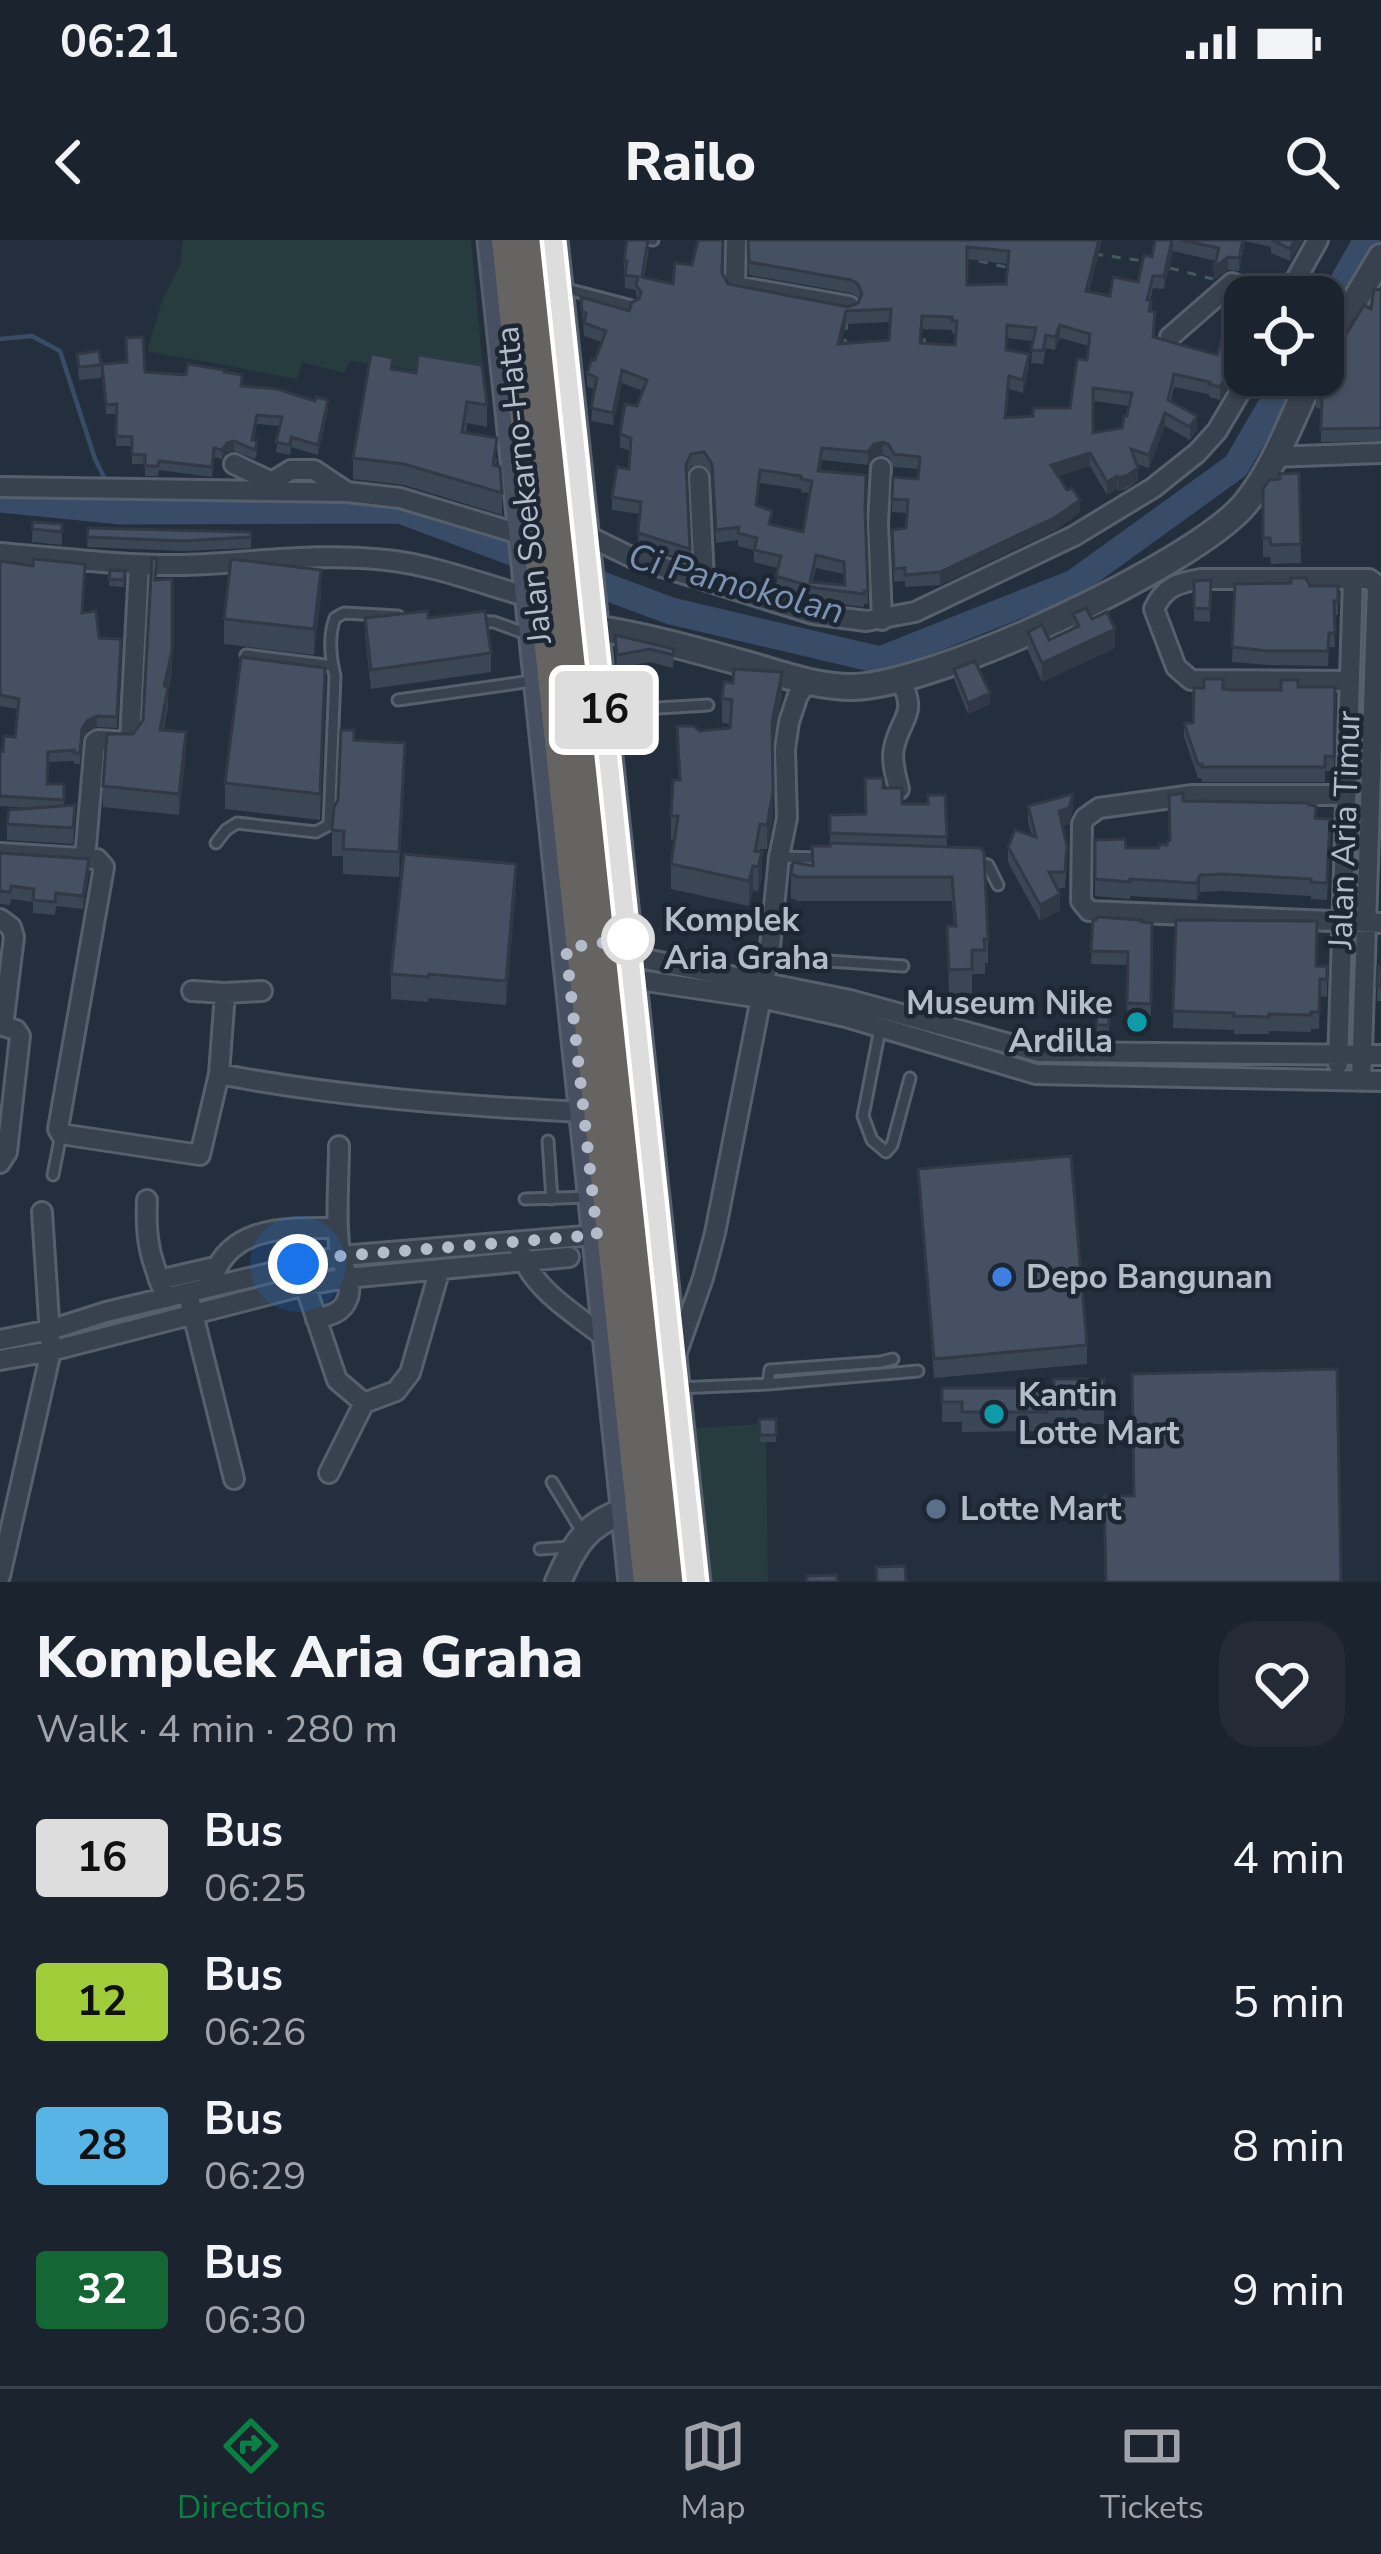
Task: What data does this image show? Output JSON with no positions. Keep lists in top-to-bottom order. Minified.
{"streets":{"highway":["Jalan Soekarno-Hatta"],"street":["Jalan Aria Timur"]},"water":["Ci Pamokolan"],"places":["Komplek Aria Graha","Museum Nike Ardilla","Depo Bangunan","Kantin Lotte Mart","Lotte Mart"],"lines":["bus line 16"],"page":{"status":"06:21","header":"Railo","on_map":"16","heading":["Komplek Aria Graha","Walk · 4 min · 280 m"],"list":[{"mark":"16","name":"Bus","note":"06:25","value":"4 min"},{"mark":"12","name":"Bus","note":"06:26","value":"5 min"},{"mark":"28","name":"Bus","note":"06:29","value":"8 min"},{"mark":"32","name":"Bus","note":"06:30","value":"9 min"}],"tabs":["Directions","Map","Tickets"]}}
